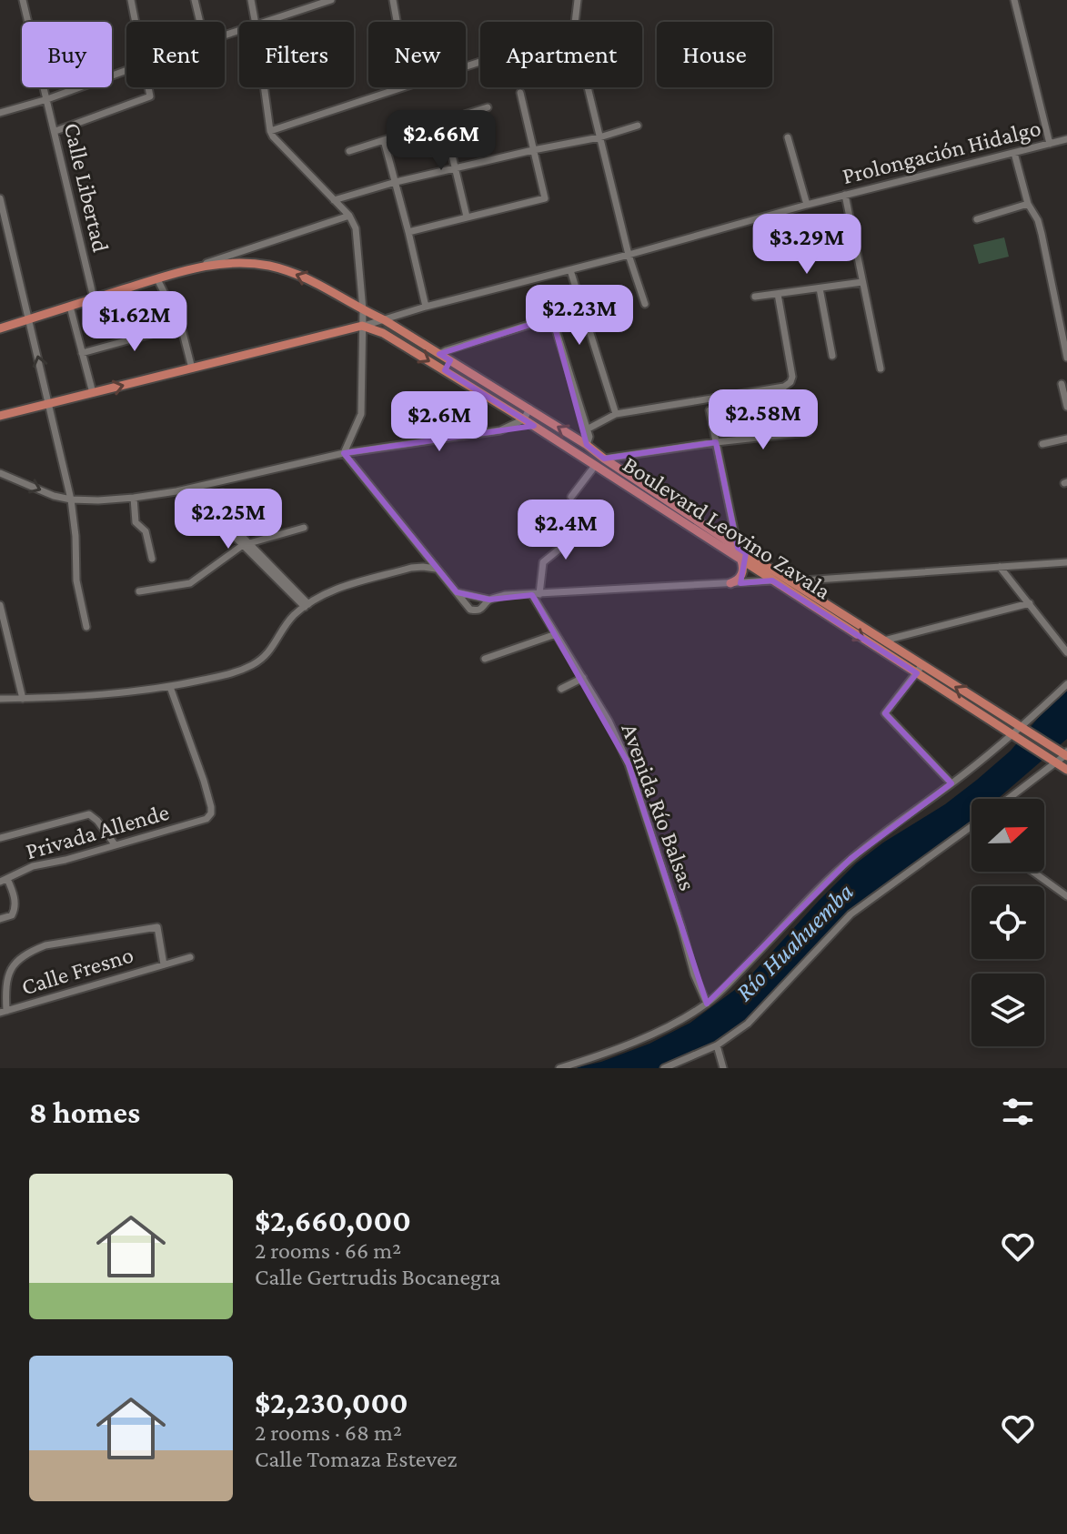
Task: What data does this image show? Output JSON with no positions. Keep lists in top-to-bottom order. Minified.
{"streets":{"main road":["Boulevard Leovino Zavala"],"street":["Prolongación Hidalgo","Calle Libertad","Avenida Río Balsas","Privada Allende","Calle Fresno"]},"crossings":[["Prolongación Hidalgo","Boulevard Leovino Zavala"],["Calle Libertad","Boulevard Leovino Zavala"]],"water":["Río Huahuemba"],"north":"right","page":{"chip":["Buy","Rent","Filters","New","Apartment","House"],"price":["$2.66M","$3.29M","$2.23M","$1.62M","$2.58M","$2.6M","$2.25M","$2.4M"],"heading":"8 homes","list":[{"name":"$2,660,000","note":"2 rooms · 66 m² · Calle Gertrudis Bocanegra"},{"name":"$2,230,000","note":"2 rooms · 68 m² · Calle Tomaza Estevez"}]}}
